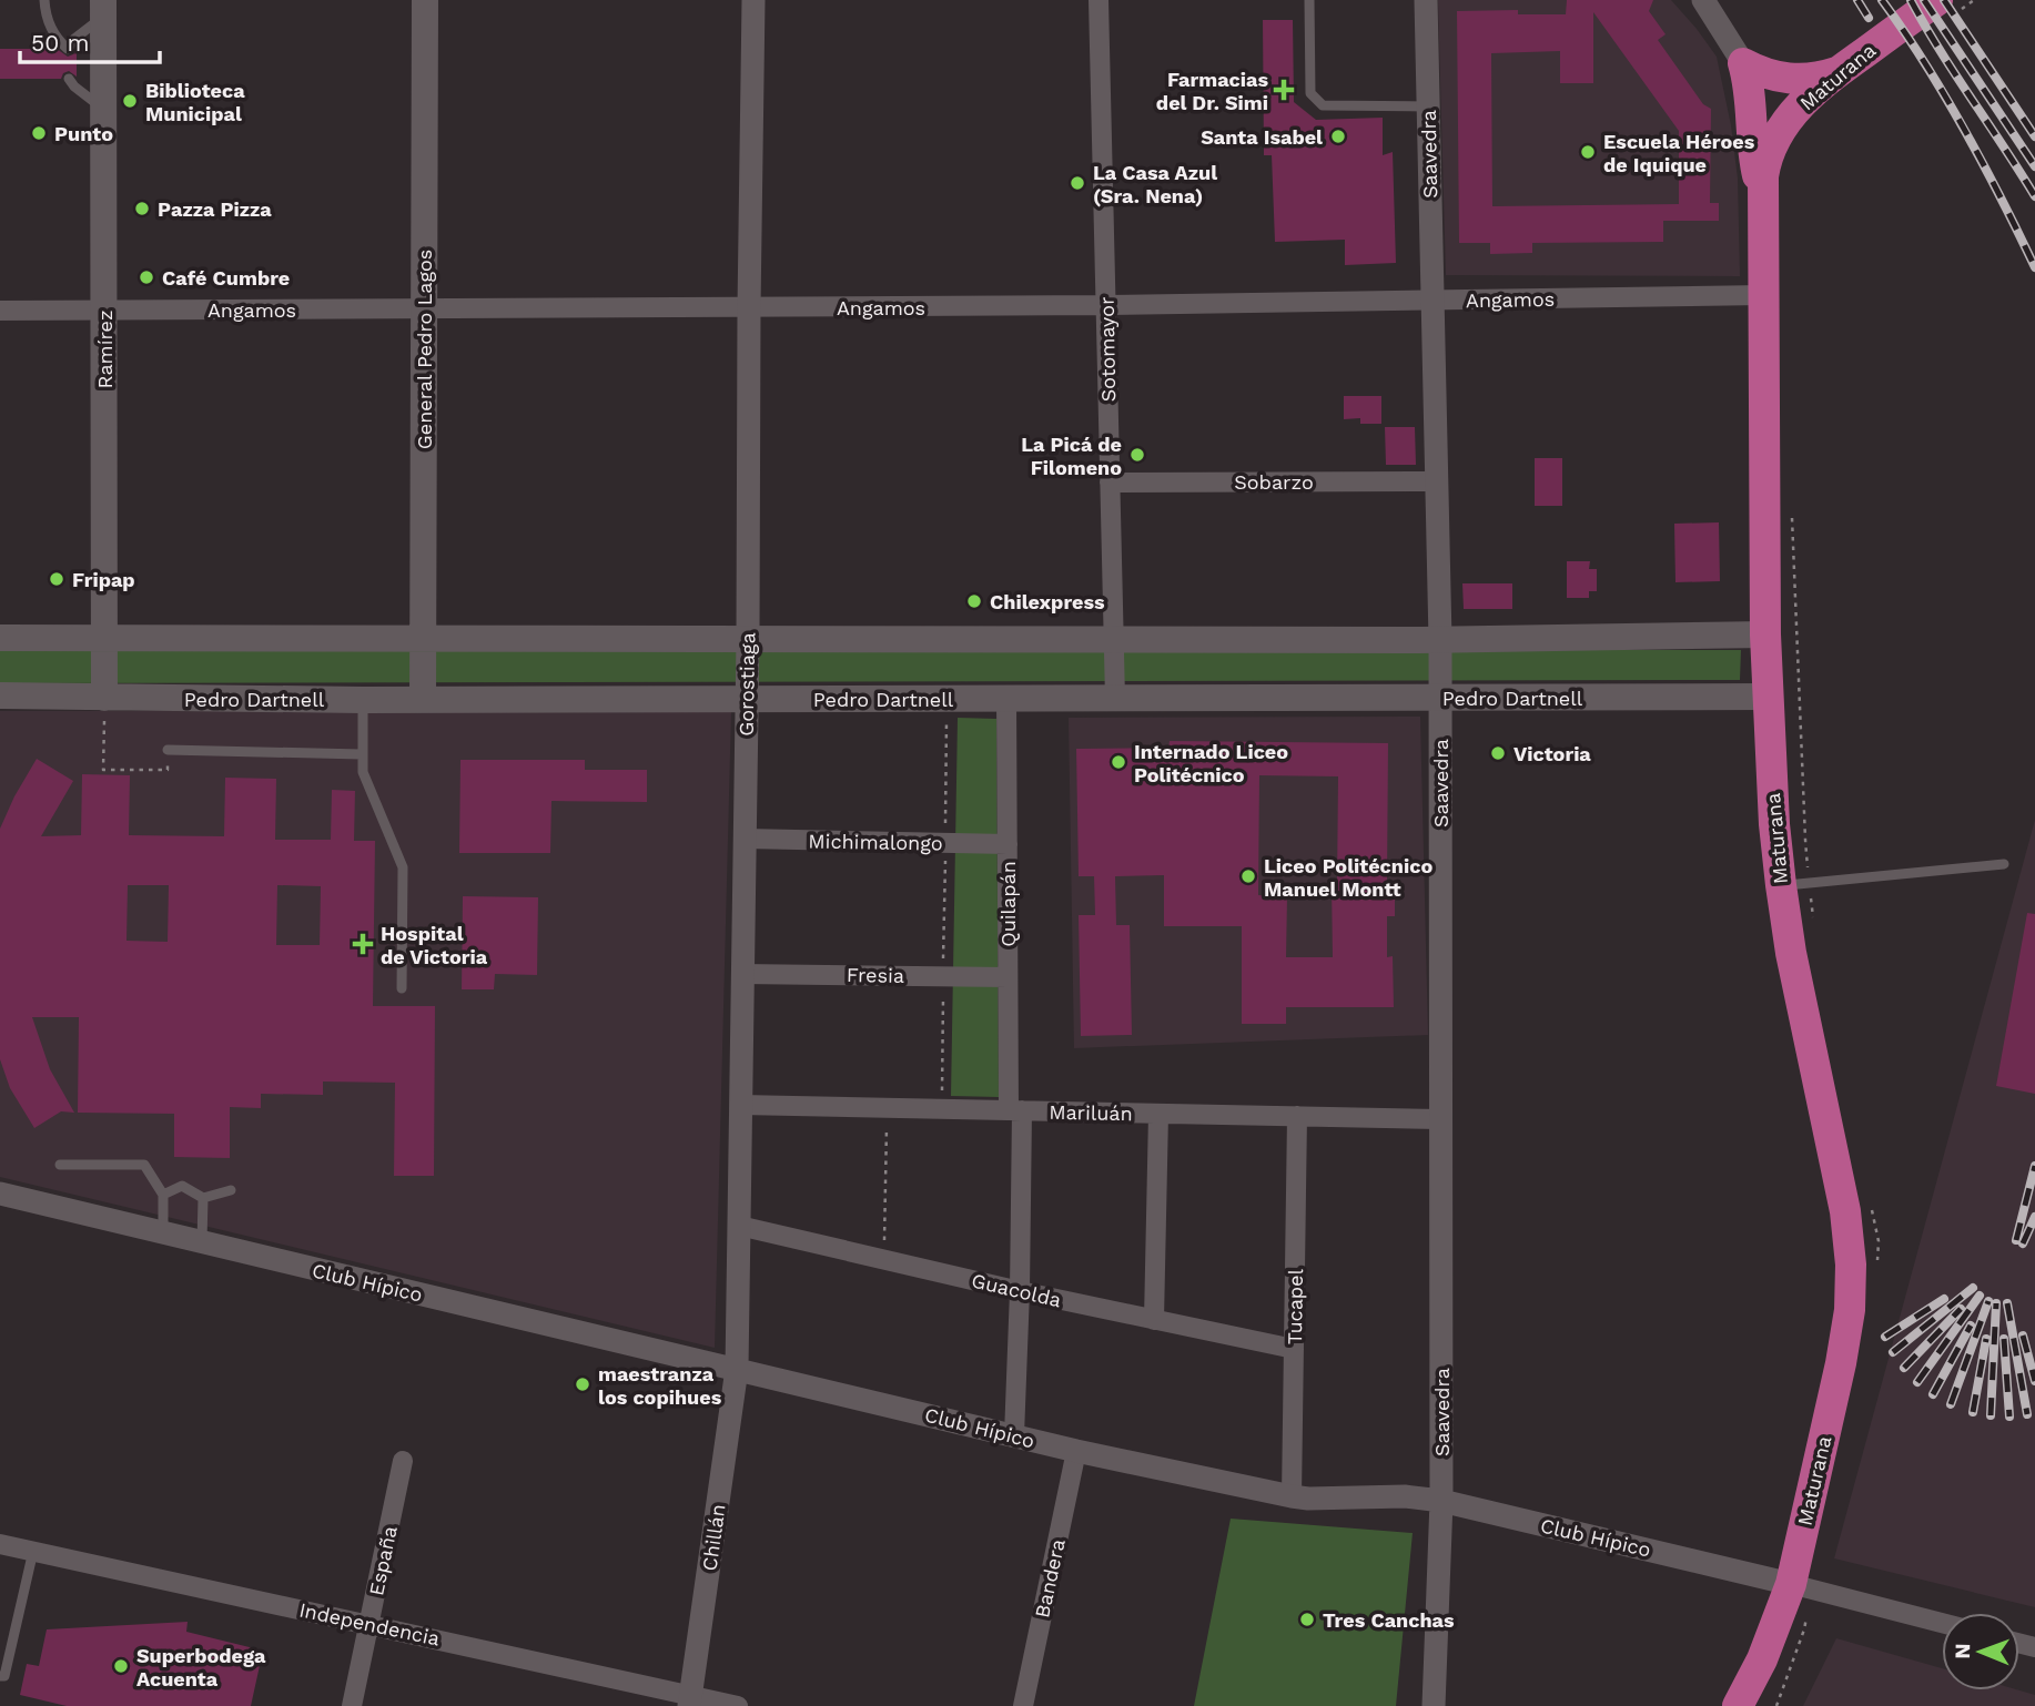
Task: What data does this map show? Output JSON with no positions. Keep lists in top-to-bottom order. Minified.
{"streets":{"highway":["Maturana"],"main road":["Ramírez","General Pedro Lagos","Pedro Dartnell"],"street":["Saavedra","Angamos","Sotomayor","Sobarzo","Gorostiaga","Michimalongo","Quilapán","Fresia","Mariluán","Club Hípico","Guacolda","Tucapel","Chillán","España","Bandera","Independencia"]},"crossings":[["Maturana","Angamos"],["Maturana","Pedro Dartnell"],["Maturana","Club Hípico"],["Saavedra","Angamos"],["Saavedra","Sobarzo"],["Saavedra","Pedro Dartnell"],["Saavedra","Mariluán"],["Saavedra","Club Hípico"],["Angamos","Ramírez"],["Angamos","General Pedro Lagos"],["Angamos","Sotomayor"],["Angamos","Gorostiaga"],["Ramírez","Pedro Dartnell"],["General Pedro Lagos","Pedro Dartnell"],["Sotomayor","Sobarzo"],["Sotomayor","Pedro Dartnell"],["Gorostiaga","Pedro Dartnell"],["Gorostiaga","Michimalongo"],["Gorostiaga","Fresia"],["Gorostiaga","Mariluán"],["Gorostiaga","Club Hípico"],["Gorostiaga","Guacolda"],["Gorostiaga","Chillán"],["Pedro Dartnell","Quilapán"],["Michimalongo","Quilapán"],["Quilapán","Fresia"],["Quilapán","Mariluán"],["Quilapán","Club Hípico"],["Quilapán","Guacolda"],["Mariluán","Tucapel"],["Club Hípico","Tucapel"],["Club Hípico","Chillán"],["Club Hípico","Bandera"],["Guacolda","Tucapel"],["Chillán","Independencia"],["España","Independencia"]],"places":{"health":["Farmacias del Dr. Simi","Hospital de Victoria"],"other":["Biblioteca Municipal","Punto","Santa Isabel","Escuela Héroes de Iquique","La Casa Azul (Sra. Nena)","Pazza Pizza","Café Cumbre","La Picá de Filomeno","Fripap","Chilexpress","Victoria","Internado Liceo Politécnico","Liceo Politécnico Manuel Montt","maestranza los copihues","Tres Canchas","Superbodega Acuenta"]},"scale_bar":"50 m","north":"left"}
